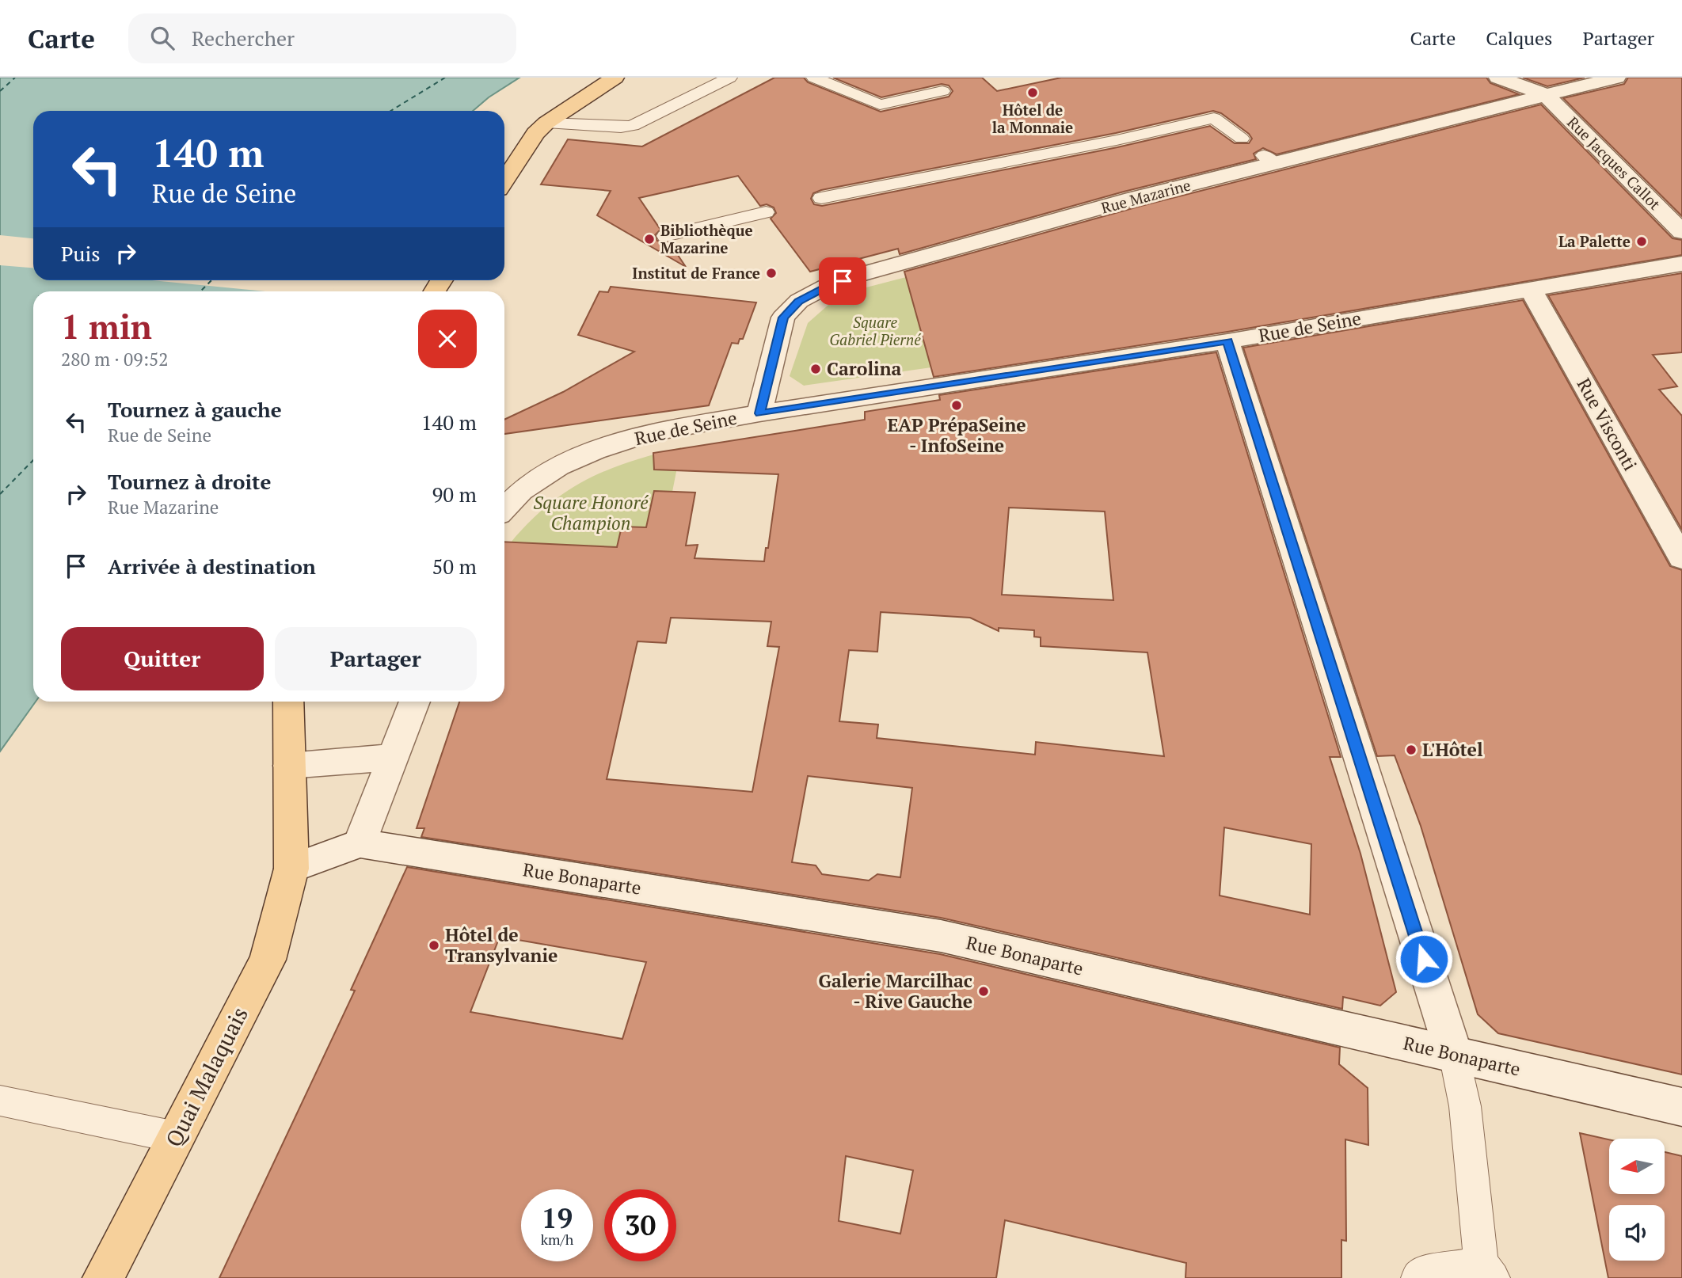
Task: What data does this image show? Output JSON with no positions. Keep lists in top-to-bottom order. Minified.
{"streets":{"main road":["Quai Malaquais"],"street":["Rue Jacques Callot","Rue Mazarine","Rue de Seine","Rue Visconti","Rue Bonaparte"]},"crossings":[["Rue Jacques Callot","Rue Mazarine"],["Rue Mazarine","Rue de Seine"],["Rue de Seine","Rue Visconti"]],"parks":["Square Gabriel Pierné","Square Honoré Champion"],"places":["Hôtel de la Monnaie","Bibliothèque Mazarine","La Palette","Institut de France","Carolina","EAP PrépaSeine - InfoSeine","L'Hôtel","Hôtel de Transylvanie","Galerie Marcilhac - Rive Gauche"],"north":"left","page":{"header":"Carte","search":"Rechercher","nav":["Carte","Calques","Partager"],"turn":["140 m","Rue de Seine"],"then":"Puis","heading":["1 min","280 m · 09:52"],"list":[{"name":"Tournez à gauche","note":"Rue de Seine","value":"140 m"},{"name":"Tournez à droite","note":"Rue Mazarine","value":"90 m"},{"name":"Arrivée à destination","value":"50 m"}],"buttons":["Quitter","Partager"],"speed":"19 km/h","limit":"30"}}
